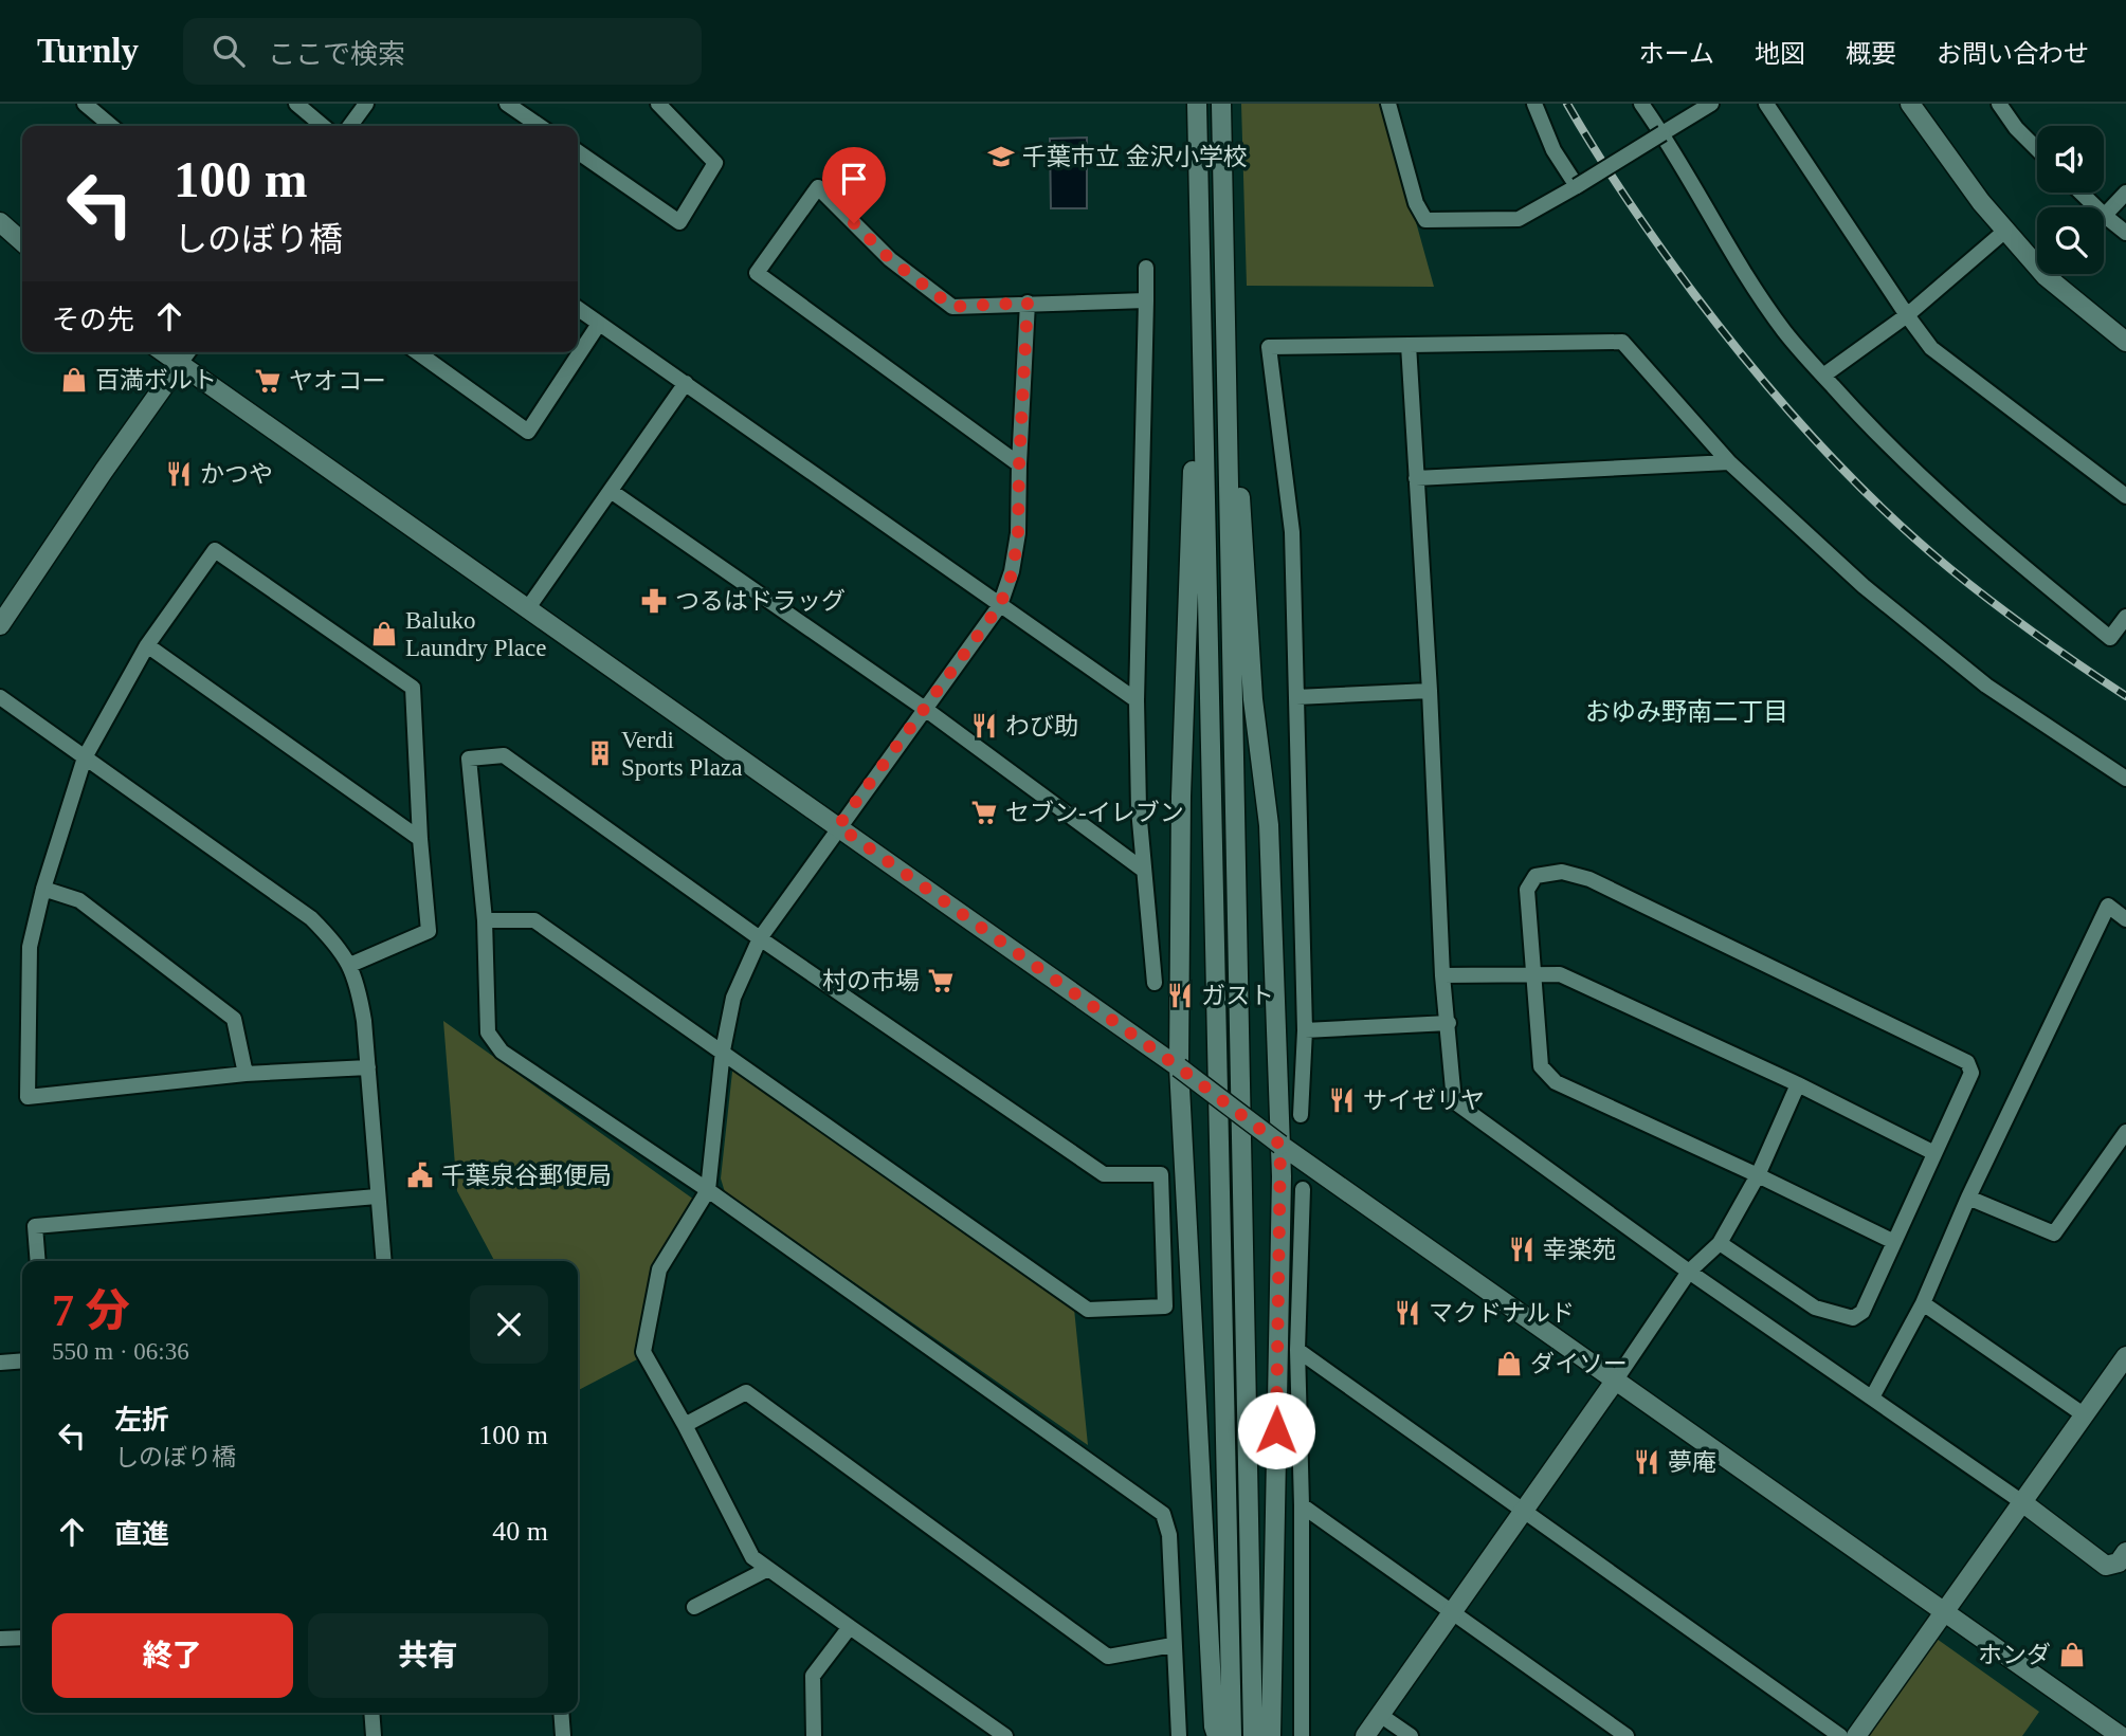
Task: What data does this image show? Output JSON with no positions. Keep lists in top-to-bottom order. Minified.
{"districts":["おゆみ野南二丁目"],"places":{"school or university":["千葉市立 金沢小学校"],"shop":["百満ボルト","Baluko Laundry Place","ダイソー","ホンダ"],"supermarket":["ヤオコー","セブン-イレブン","村の市場"],"restaurant":["かつや","わび助","ガスト","サイゼリヤ","幸楽苑","マクドナルド","夢庵"],"pharmacy":["つるはドラッグ"],"building":["Verdi Sports Plaza"],"public building":["千葉泉谷郵便局"]},"page":{"header":"Turnly","search":"ここで検索","nav":["ホーム","地図","概要","お問い合わせ"],"turn":["100 m","しのぼり橋"],"then":"その先","heading":["7 分","550 m · 06:36"],"list":[{"name":"左折","note":"しのぼり橋","value":"100 m"},{"name":"直進","value":"40 m"}],"buttons":["終了","共有"]}}
